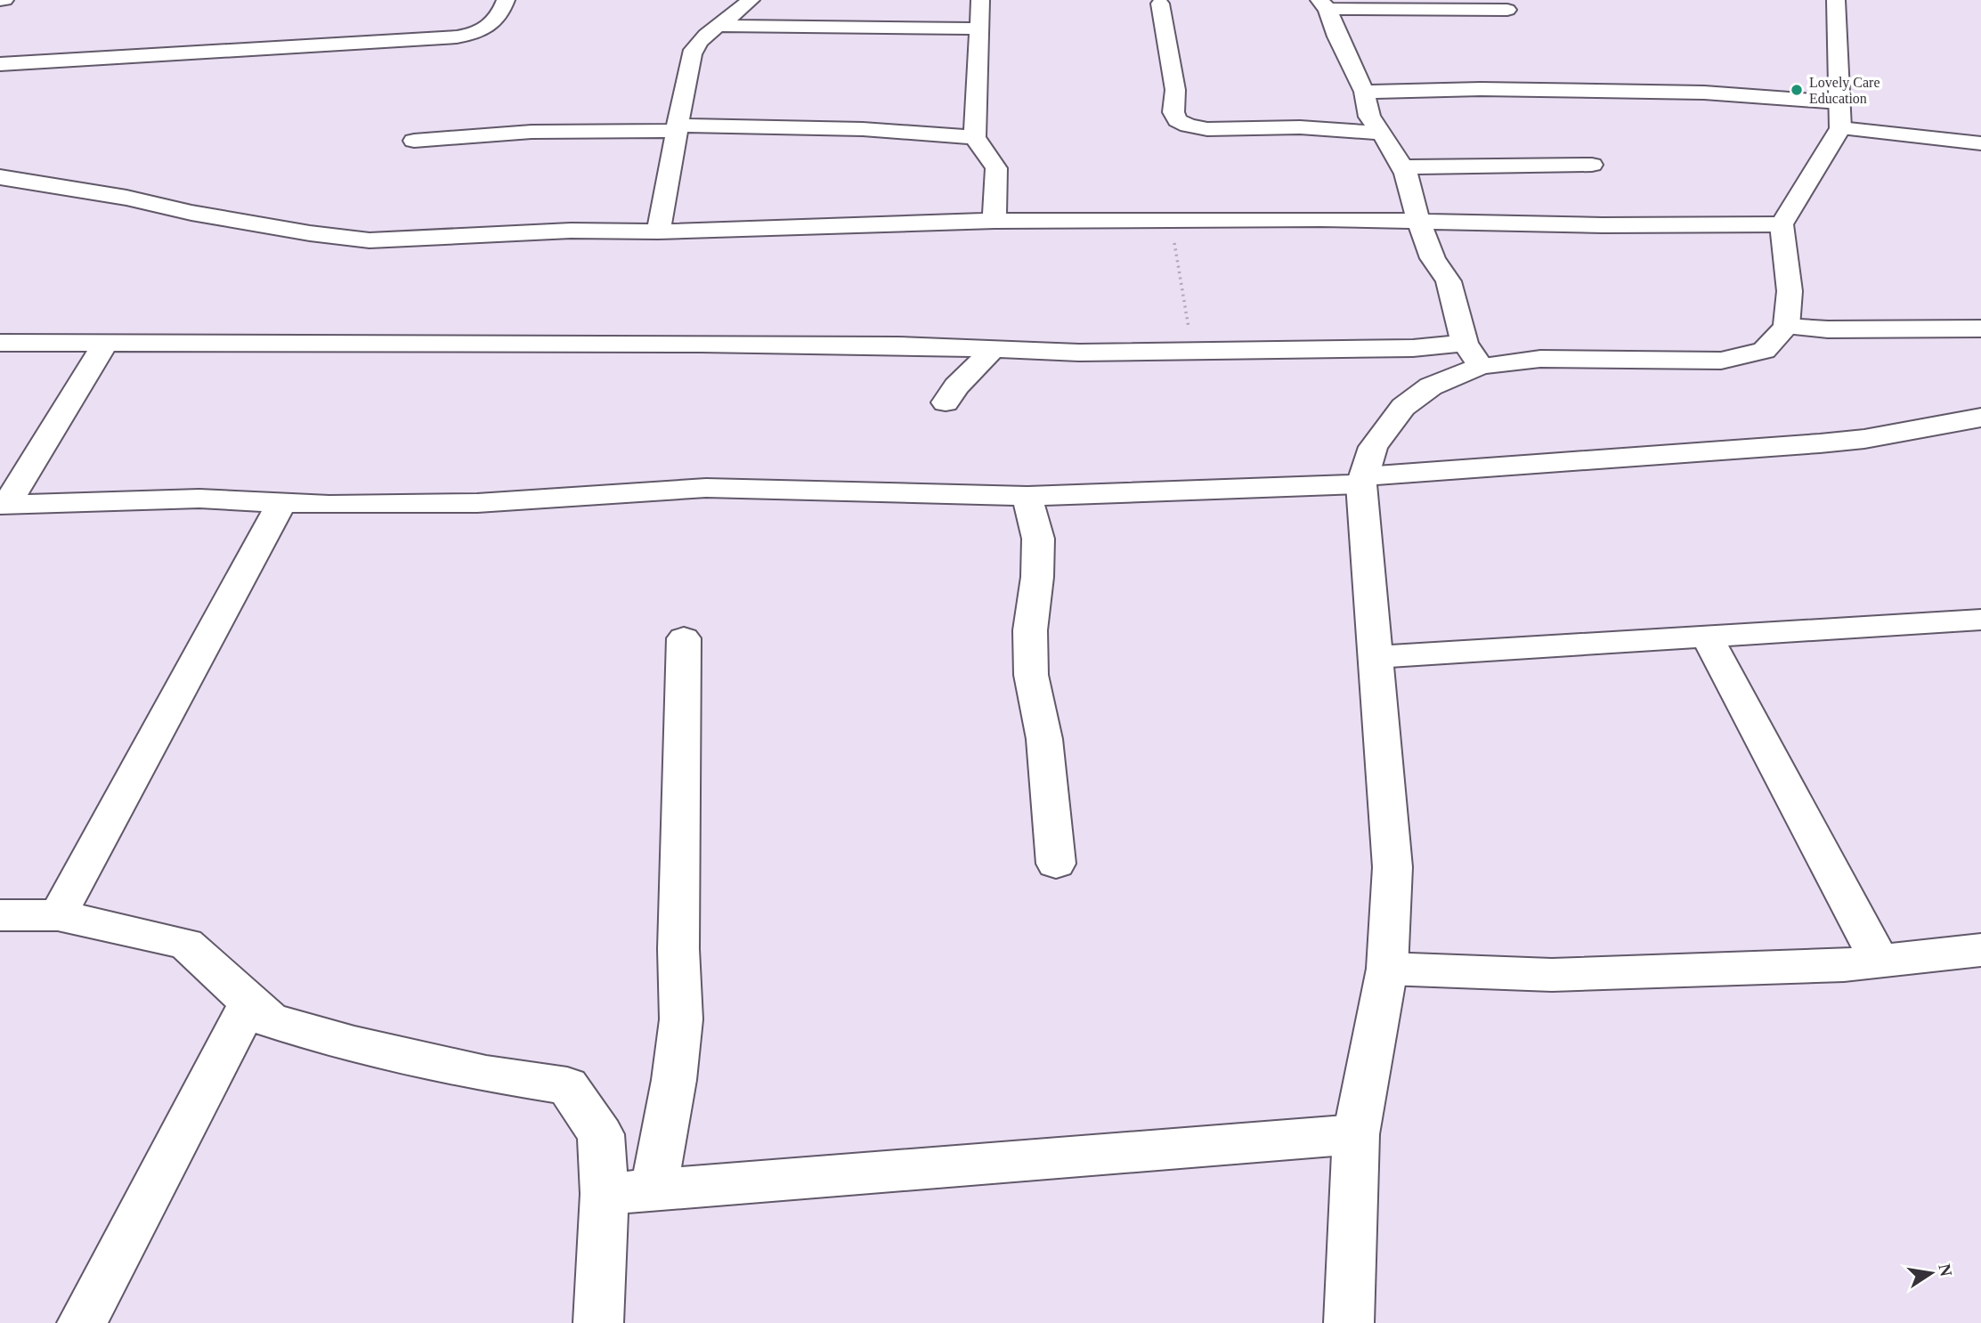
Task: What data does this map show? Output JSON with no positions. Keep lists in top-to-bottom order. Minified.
{"places":["Lovely Care Education"],"north":"right"}
